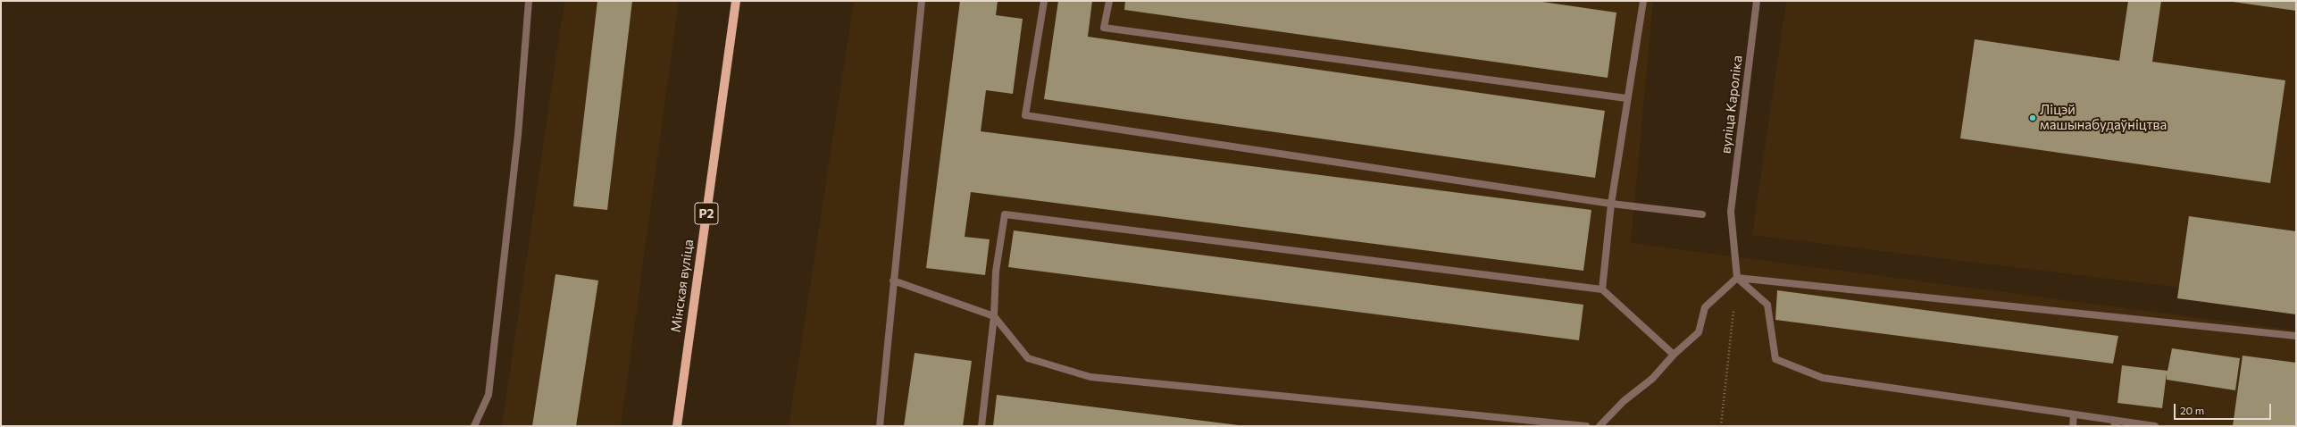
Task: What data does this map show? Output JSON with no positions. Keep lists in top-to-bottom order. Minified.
{"streets":{"main road":["Р2","Мінская вуліца"],"street":["вуліца Кароліка"]},"places":["Ліцэй машынабудаўніцтва"],"scale_bar":"20 m"}
